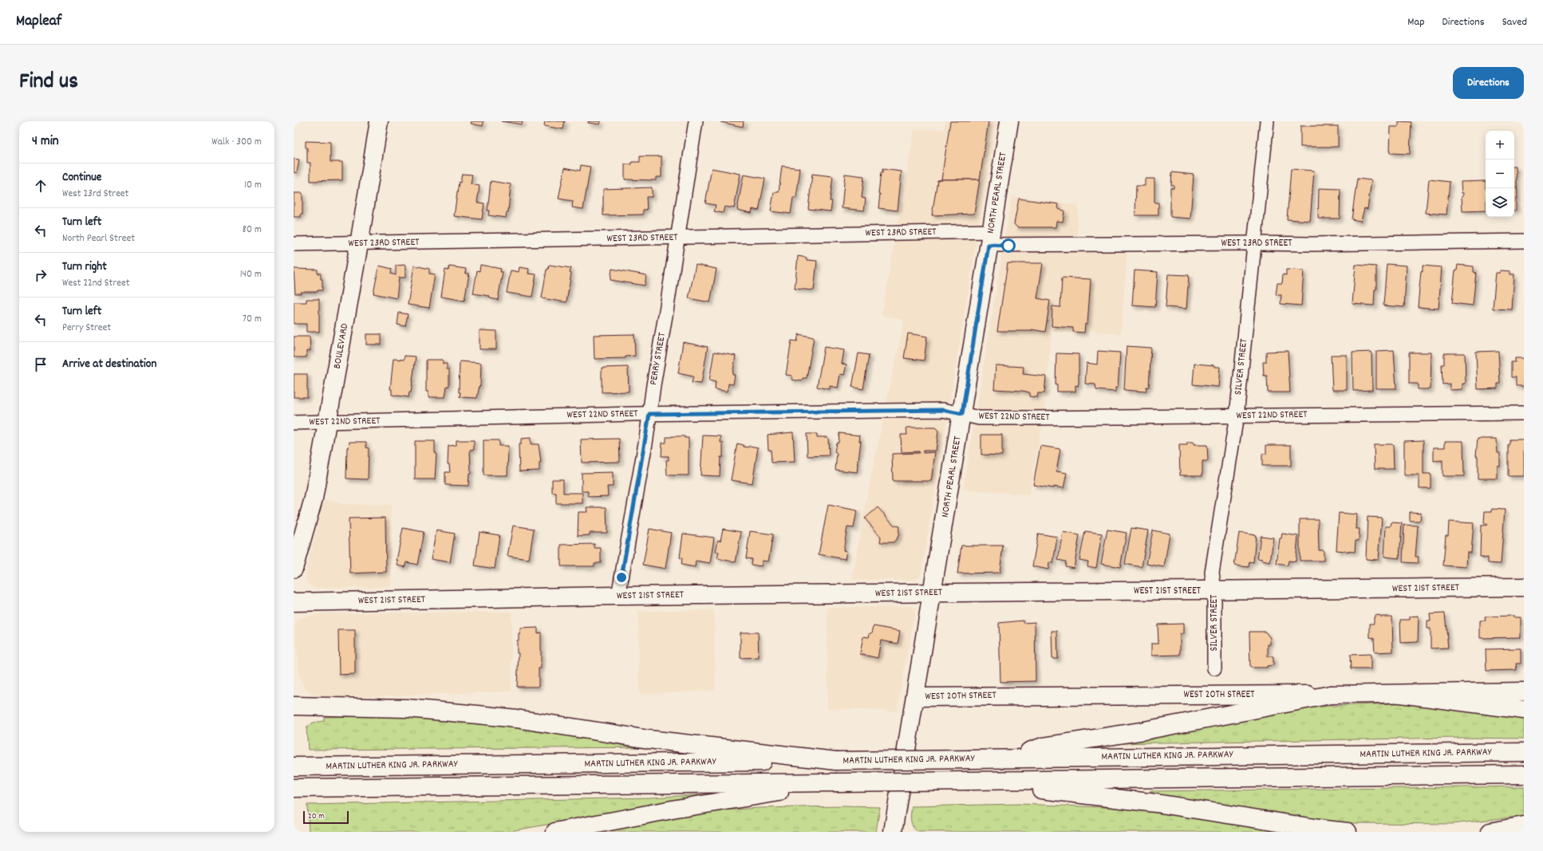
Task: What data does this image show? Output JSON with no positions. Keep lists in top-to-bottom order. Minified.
{"streets":{"main road":["NORTH PEARL STREET","BOULEVARD","WEST 21ST STREET","WEST 20TH STREET","MARTIN LUTHER KING JR. PARKWAY"],"street":["WEST 23RD STREET","PERRY STREET","SILVER STREET","WEST 22ND STREET"]},"crossings":[["NORTH PEARL STREET","WEST 23RD STREET"],["NORTH PEARL STREET","WEST 22ND STREET"],["NORTH PEARL STREET","WEST 21ST STREET"],["NORTH PEARL STREET","WEST 20TH STREET"],["WEST 23RD STREET","BOULEVARD"],["WEST 23RD STREET","PERRY STREET"],["WEST 23RD STREET","SILVER STREET"],["BOULEVARD","WEST 22ND STREET"],["PERRY STREET","WEST 22ND STREET"],["PERRY STREET","WEST 21ST STREET"],["SILVER STREET","WEST 22ND STREET"],["SILVER STREET","WEST 21ST STREET"]],"scale_bar":"20 m","page":{"header":"Mapleaf","nav":["Map","Directions","Saved"],"title":"Find us","buttons":"Directions","heading":["4 min","Walk · 300 m"],"map_buttons":["+","−"],"list":[["Continue","West 23rd Street","10 m"],["Turn left","North Pearl Street","80 m"],["Turn right","West 22nd Street","140 m"],["Turn left","Perry Street","70 m"],"Arrive at destination"],"scale":"20 m"}}
